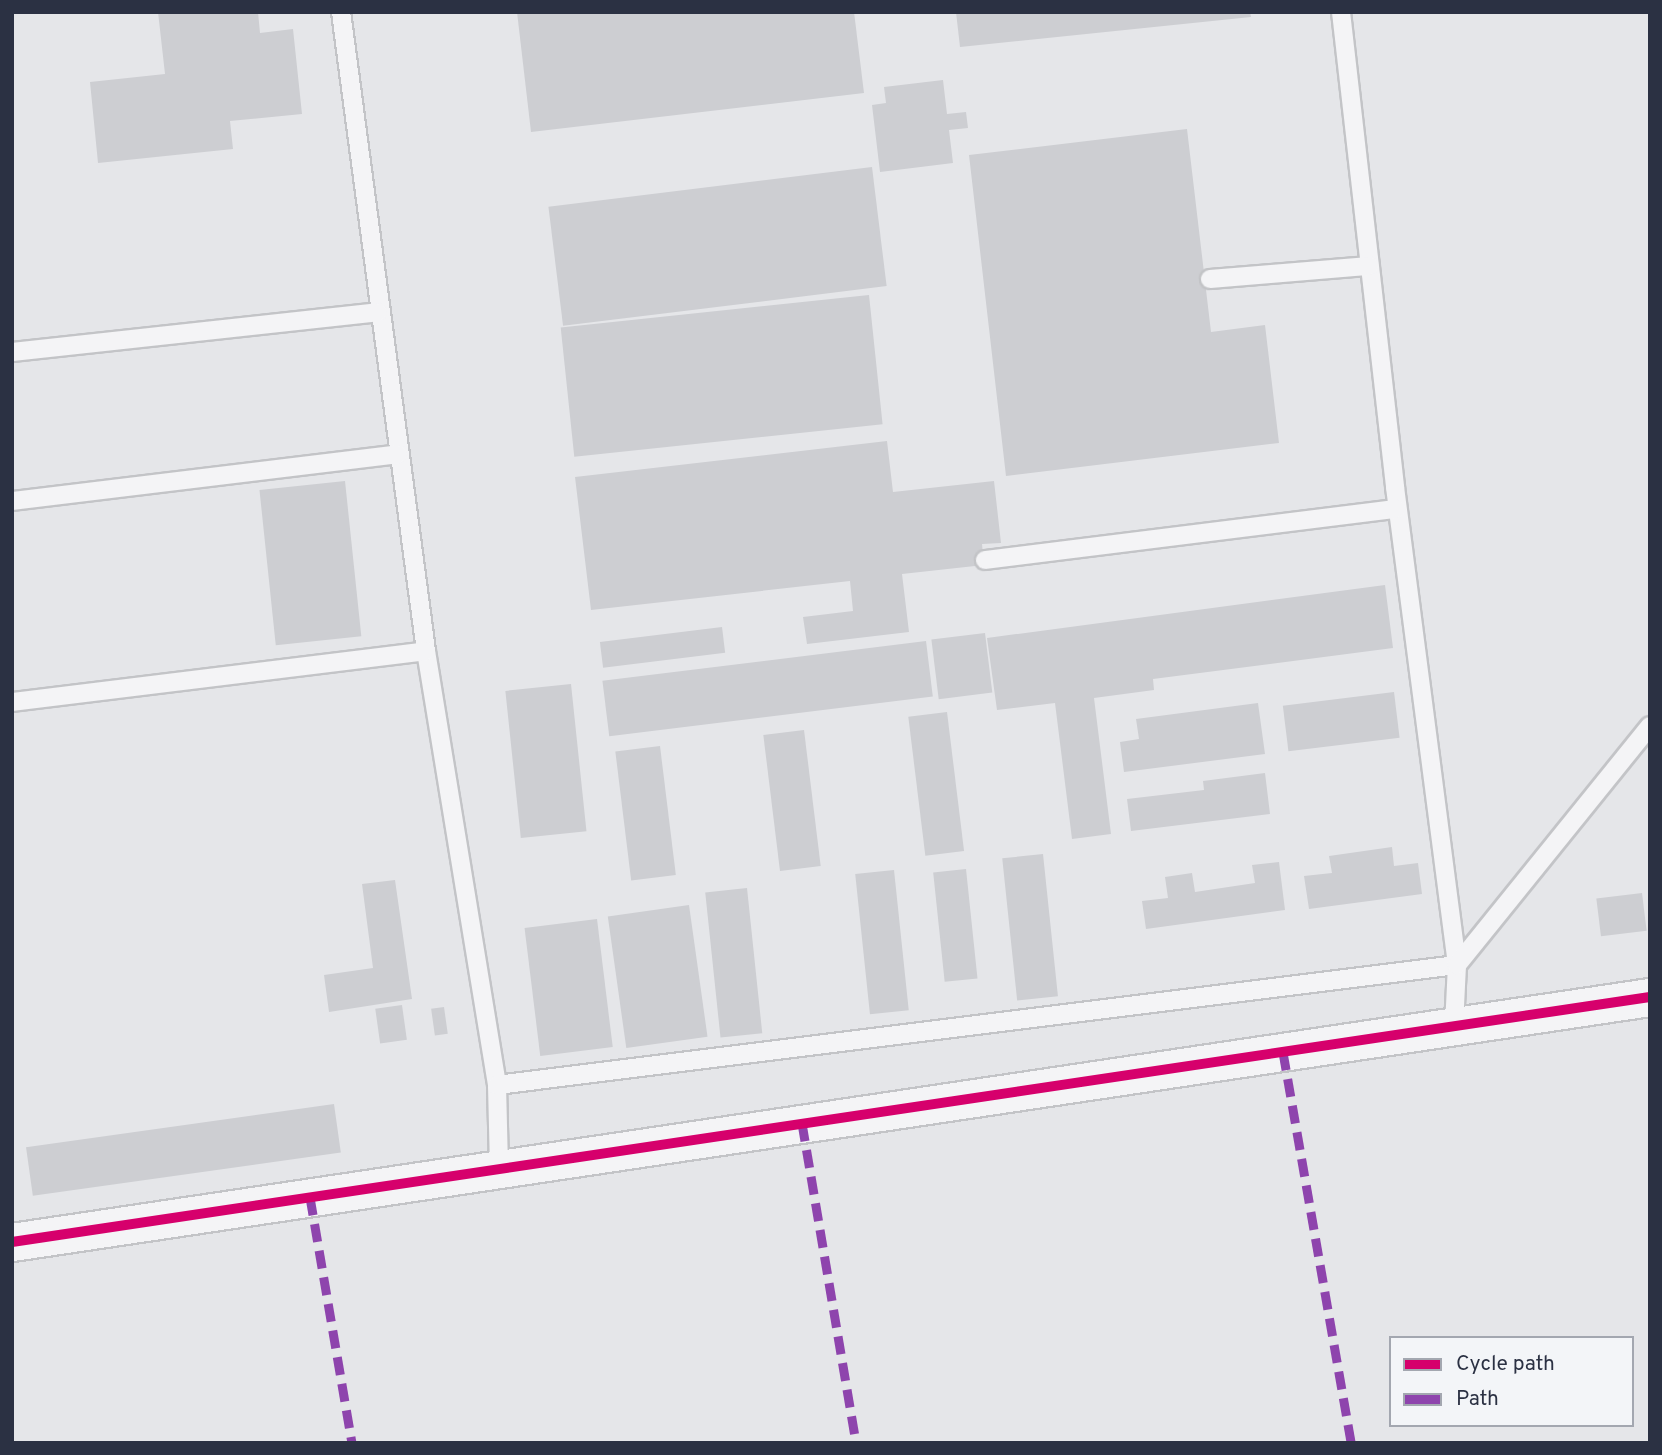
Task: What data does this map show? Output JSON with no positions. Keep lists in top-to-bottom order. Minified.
{"legend":["Cycle path","Path"]}
